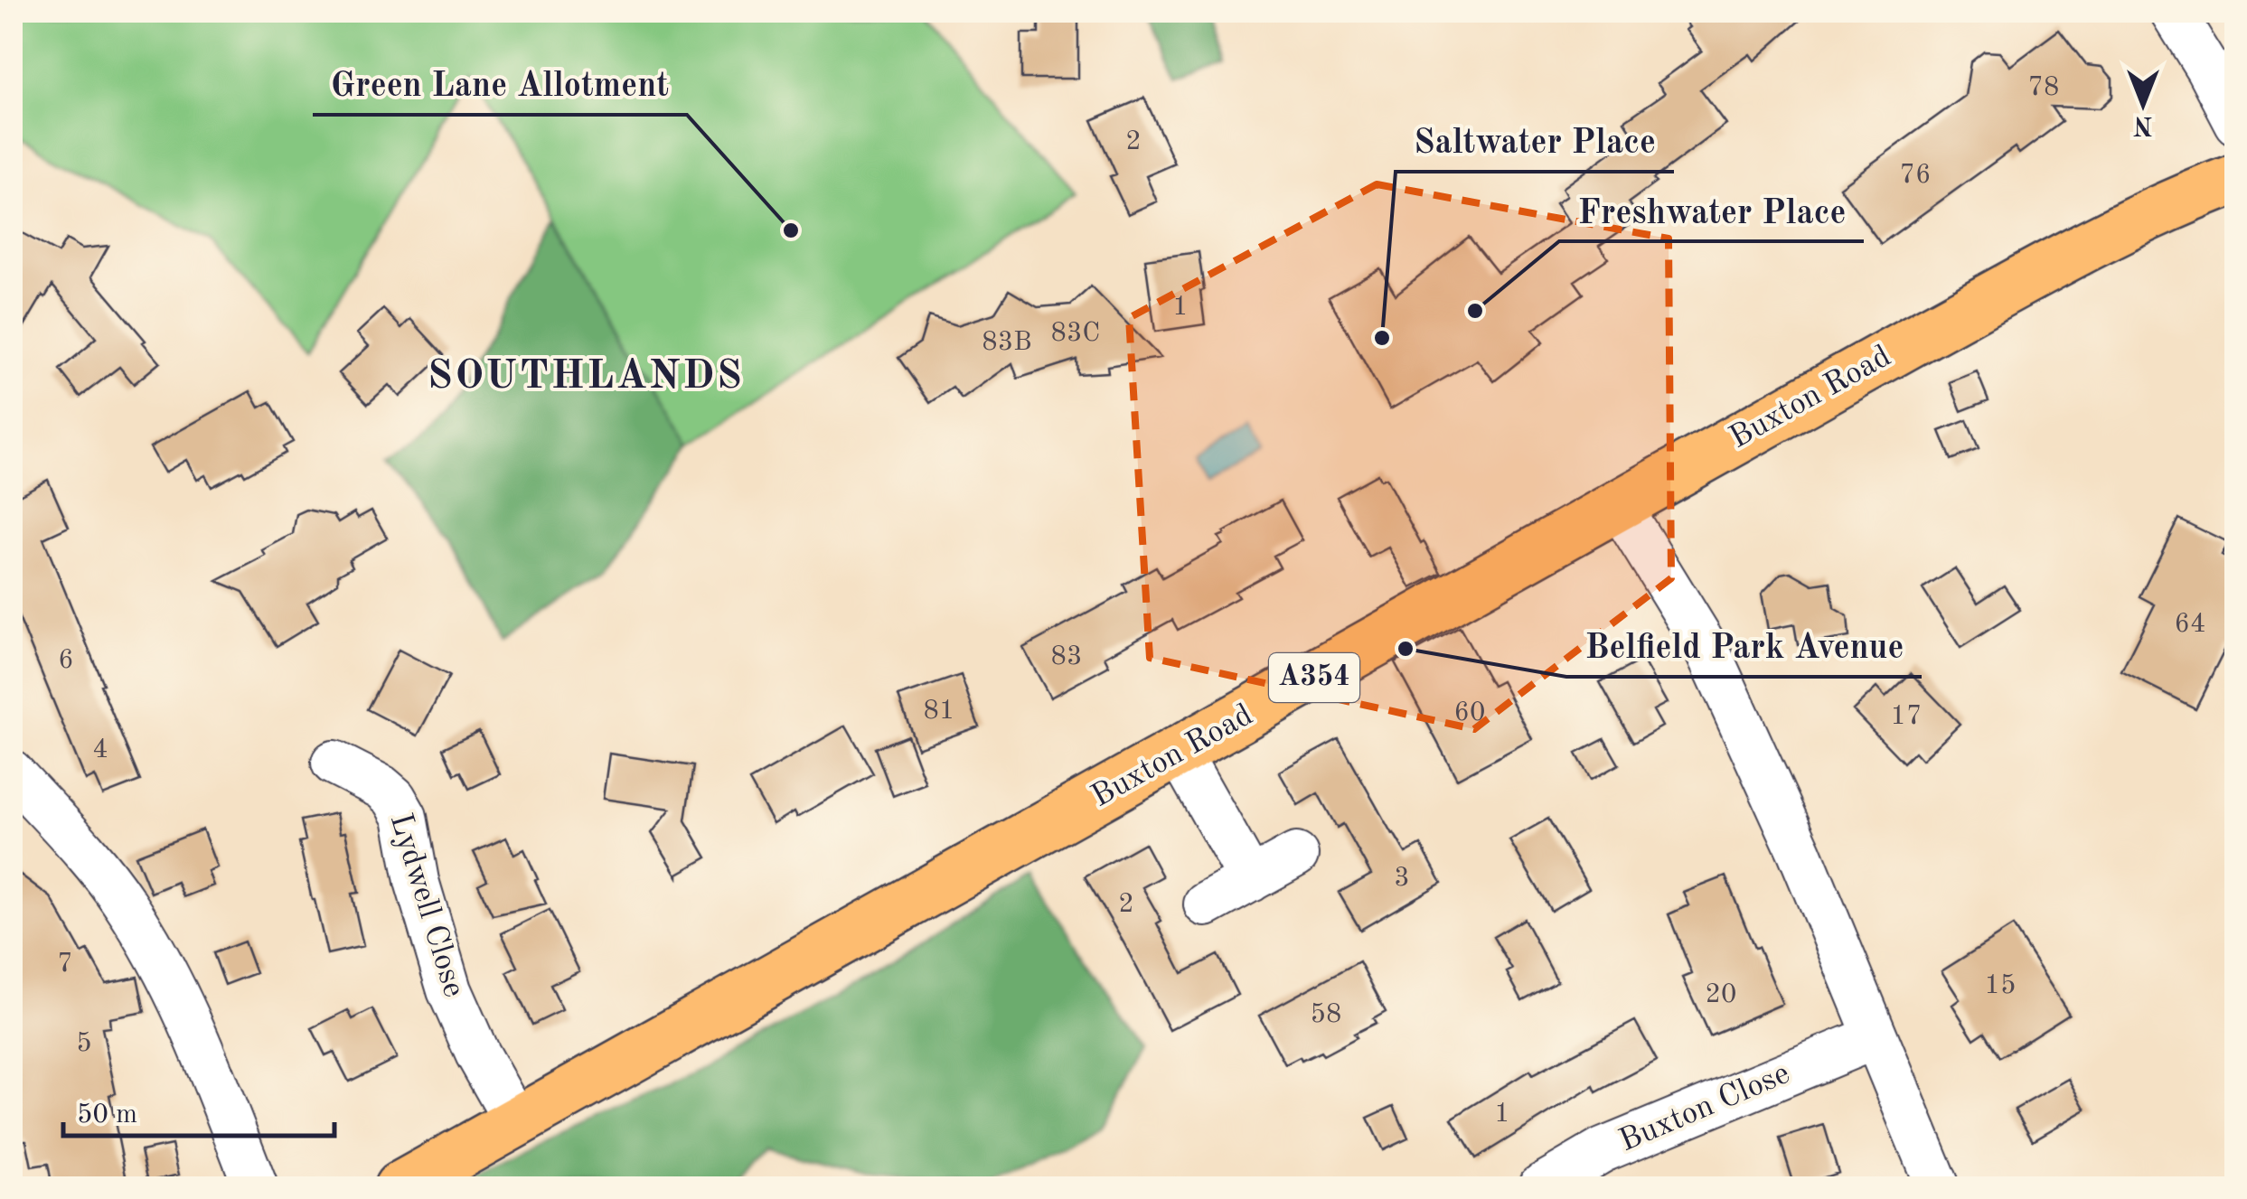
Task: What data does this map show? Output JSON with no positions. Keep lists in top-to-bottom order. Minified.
{"streets":{"highway":["Buxton Road","A354"],"street":["Lydwell Close","Buxton Close"]},"crossings":[["Buxton Road","Lydwell Close"]],"districts":["SOUTHLANDS"],"places":["Green Lane Allotment","Freshwater Place","Saltwater Place","Belfield Park Avenue"],"house_numbers":["78","2","76","1","83C","83B","64","83","6","81","60","17","4","3","2","7","15","20","58","5","1"],"scale_bar":"50 m","north":"bottom"}
